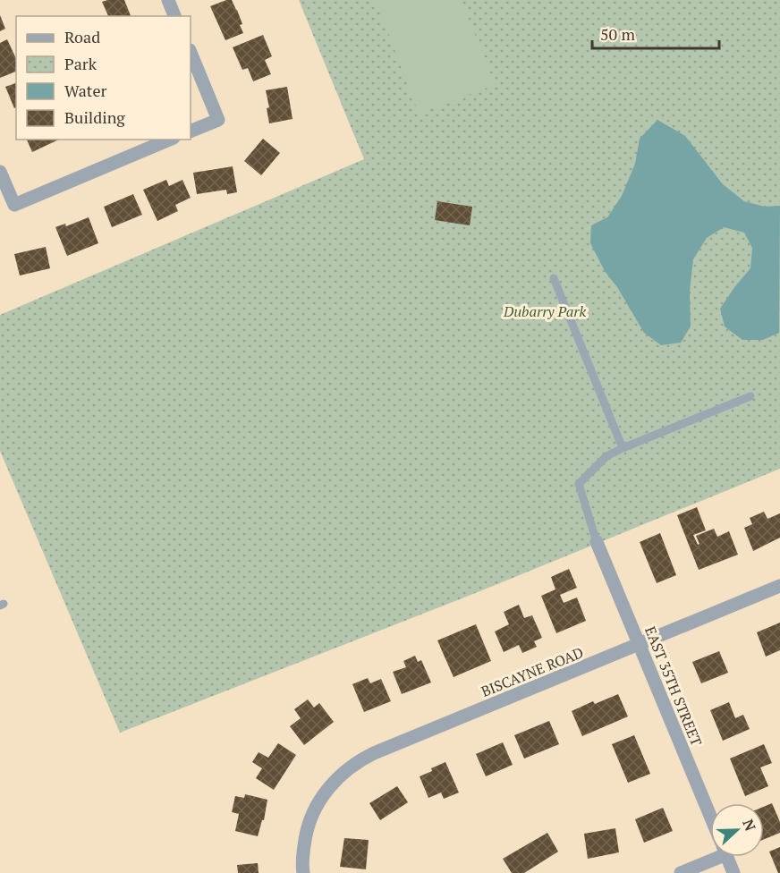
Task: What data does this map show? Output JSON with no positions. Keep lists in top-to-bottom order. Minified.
{"streets":{"street":["BISCAYNE ROAD","EAST 35TH STREET"]},"crossings":[["BISCAYNE ROAD","EAST 35TH STREET"]],"parks":["Dubarry Park"],"legend":["Road","Park","Water","Building"],"scale_bar":"50 m","north":"right"}
